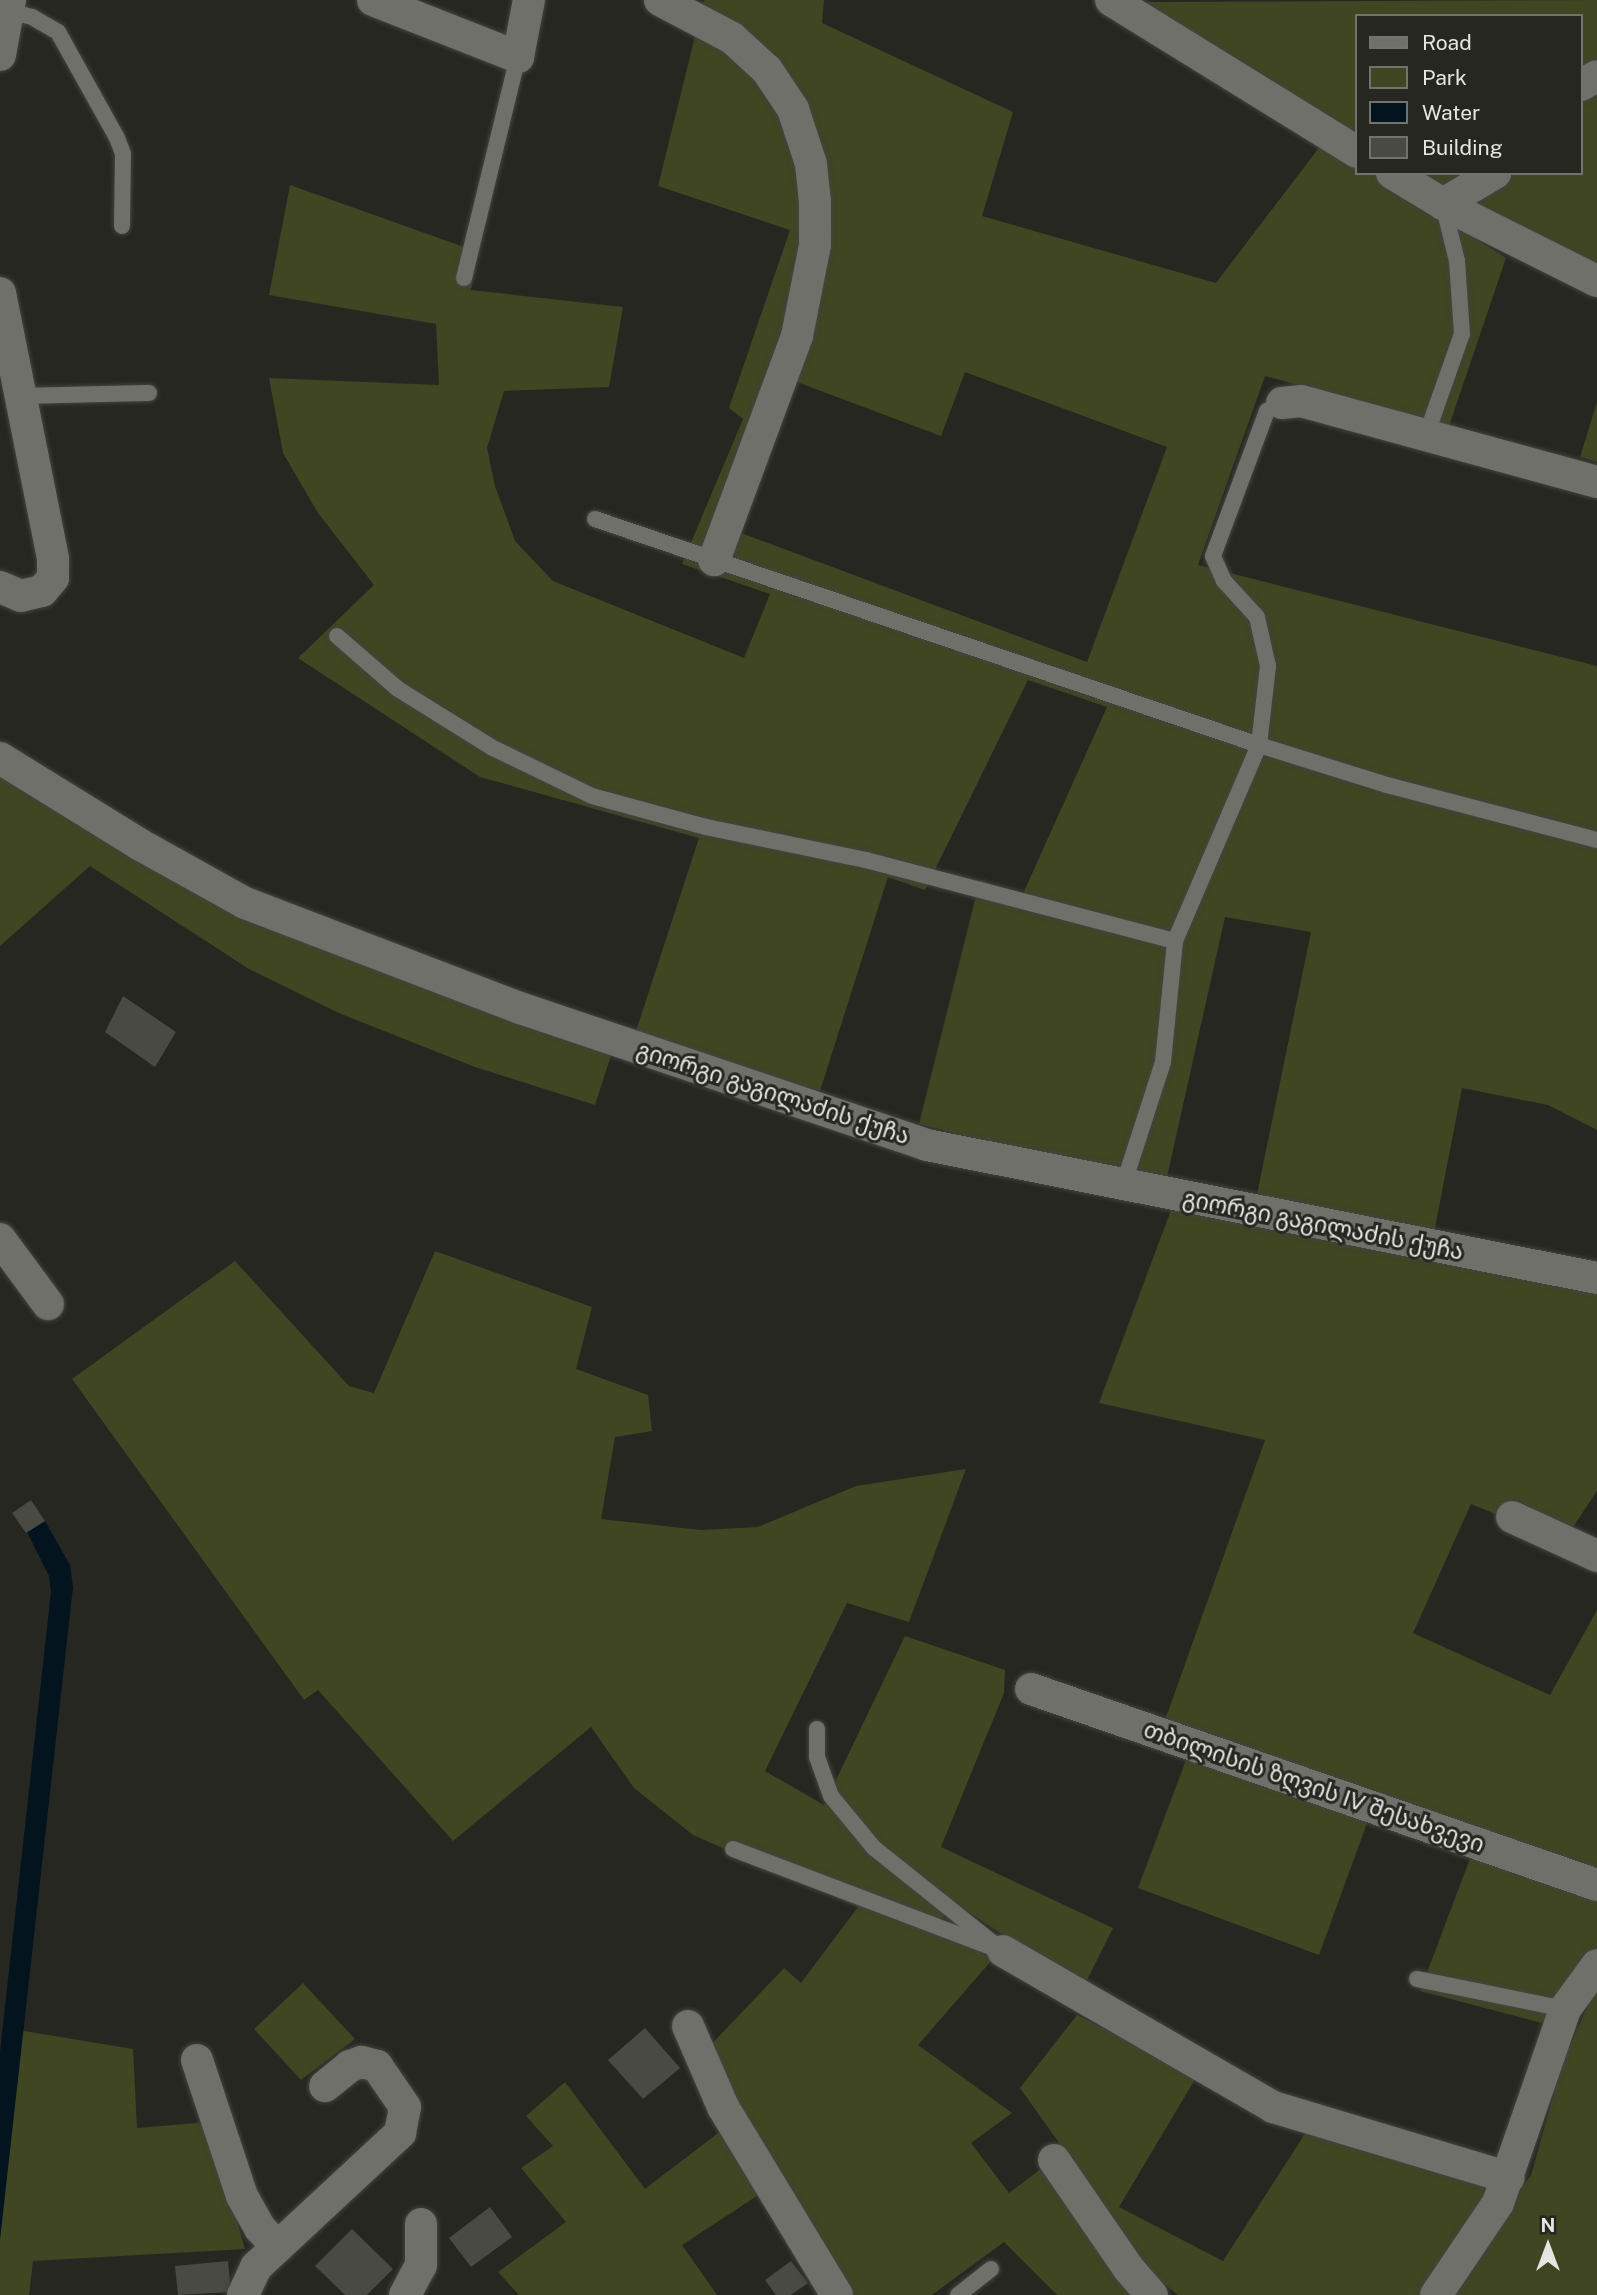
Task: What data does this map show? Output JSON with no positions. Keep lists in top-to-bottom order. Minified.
{"streets":{"street":["გიორგი გაგილაძის ქუჩა","თბილისის ზღვის IV შესახვევი"]},"legend":["Road","Park","Water","Building"],"north":"top"}
